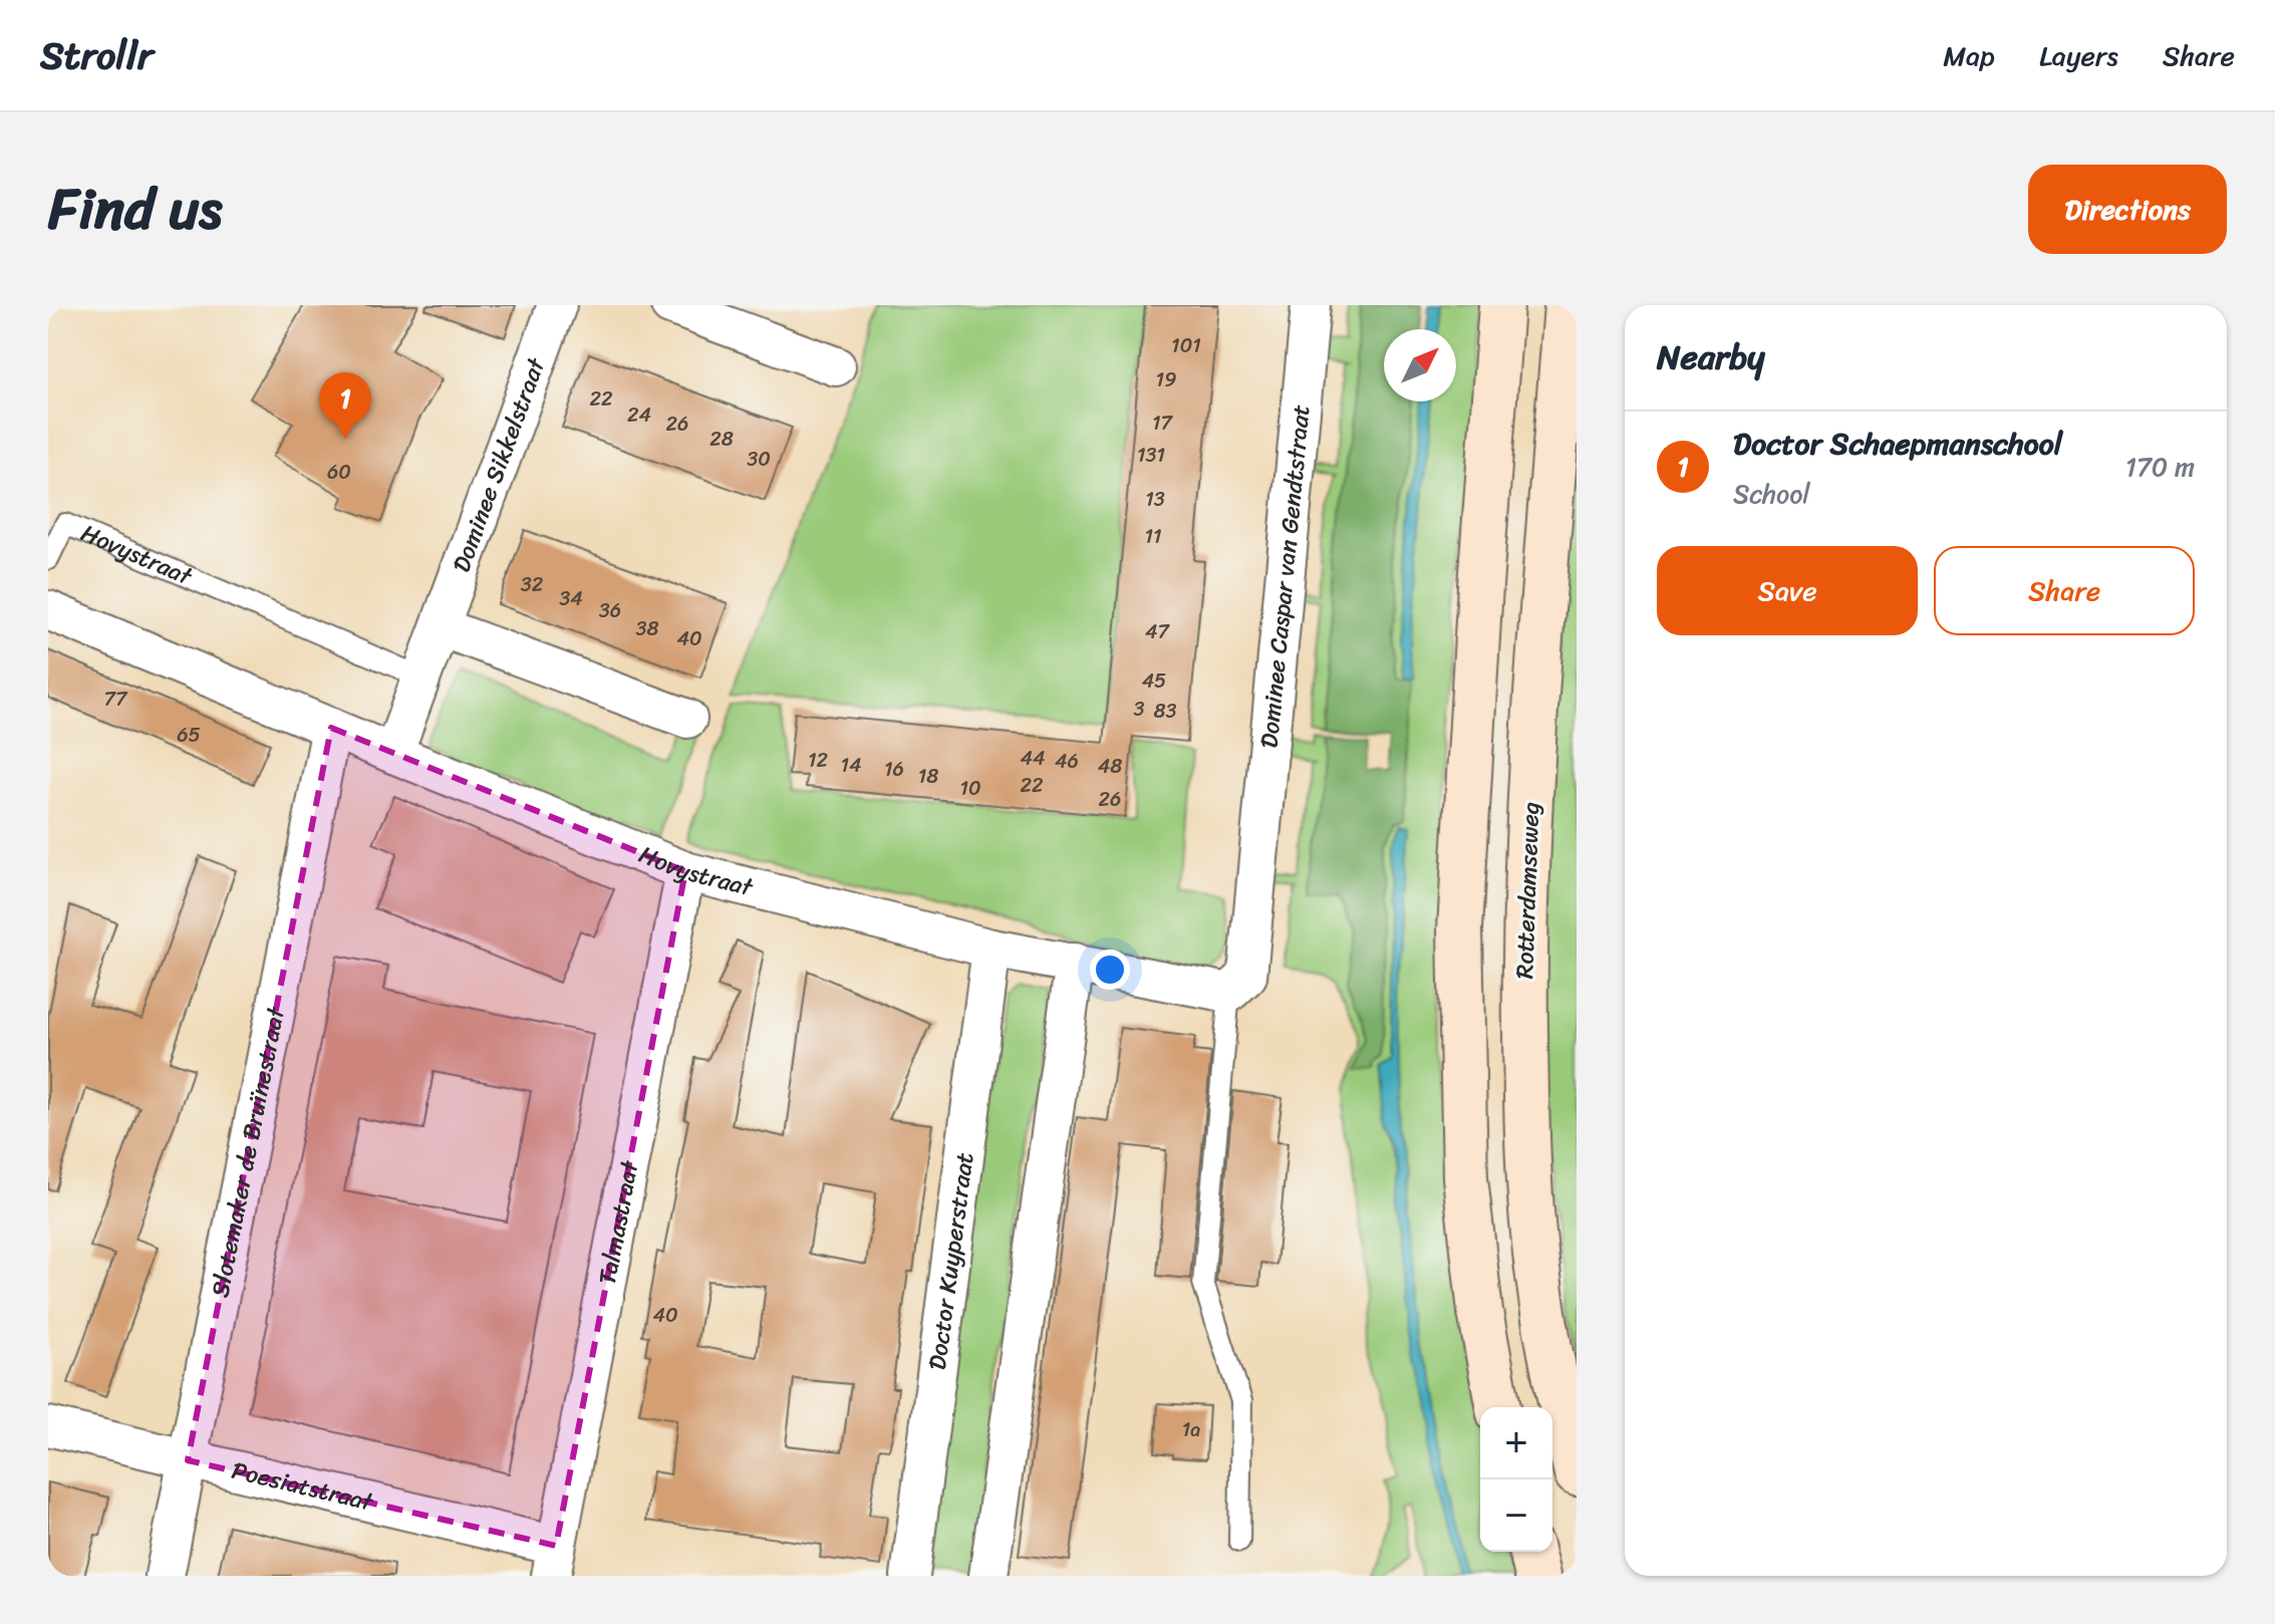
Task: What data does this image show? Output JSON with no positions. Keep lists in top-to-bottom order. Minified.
{"streets":{"main road":["Rotterdamseweg"],"street":["Dominee Sikkelstraat","Hovystraat","Dominee Caspar van Gendtstraat","Slotemaker de Bruïnestraat","Talmastraat","Doctor Kuyperstraat","Poesiatstraat"]},"crossings":[["Dominee Sikkelstraat","Hovystraat"],["Hovystraat","Dominee Caspar van Gendtstraat"],["Hovystraat","Slotemaker de Bruïnestraat"],["Hovystraat","Talmastraat"],["Hovystraat","Doctor Kuyperstraat"],["Slotemaker de Bruïnestraat","Poesiatstraat"],["Talmastraat","Poesiatstraat"]],"house_numbers":["101","19","22","24","17","26","28","131","30","60","13","11","32","34","36","38","47","40","45","77","3","83","65","44","12","46","14","48","16","18","22","10","26","40","1a"],"north":"top right","page":{"header":"Strollr","nav":["Map","Layers","Share"],"title":"Find us","buttons":["Directions",["Save","Share"]],"heading":"Nearby","pins":"1","list":[{"mark":"1","name":"Doctor Schaepmanschool","note":"School","value":"170 m"}],"map_buttons":["+","−"]}}
